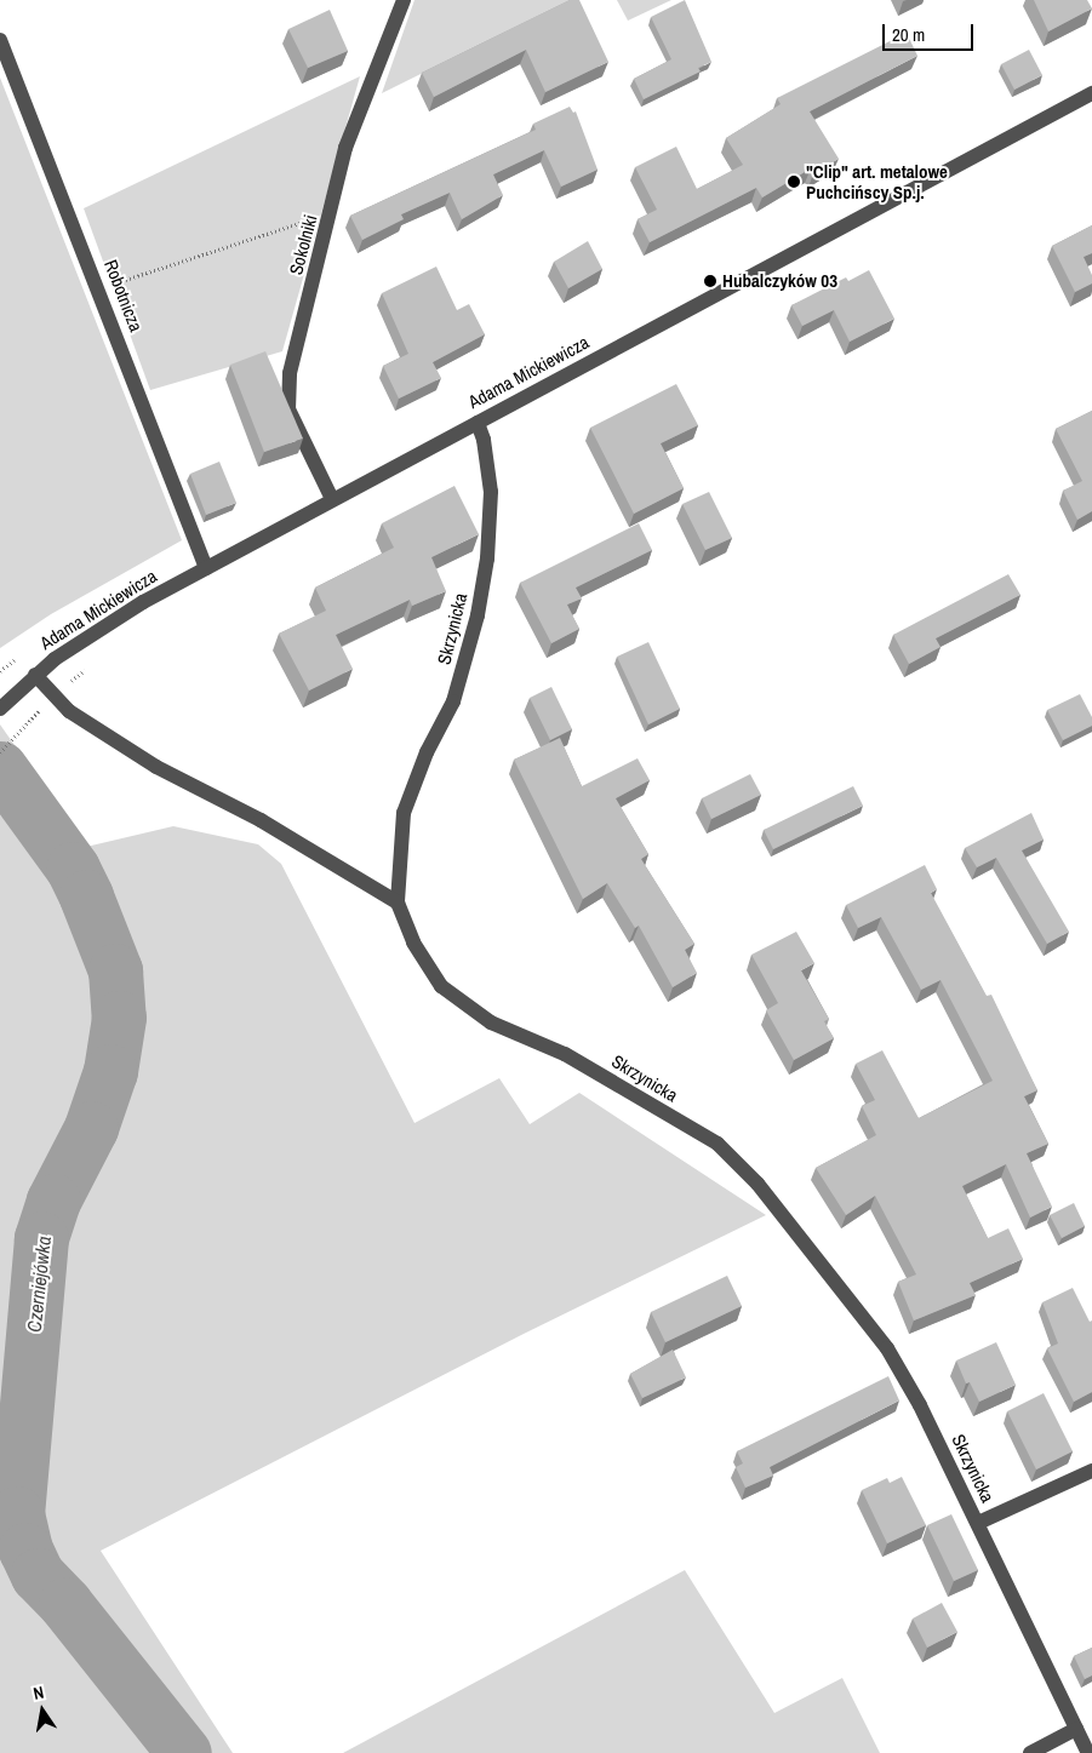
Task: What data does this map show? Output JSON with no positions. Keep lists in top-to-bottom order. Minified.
{"streets":{"street":["Sokolniki","Robotnicza","Adama Mickiewicza","Skrzynicka"]},"crossings":[["Sokolniki","Adama Mickiewicza"],["Robotnicza","Adama Mickiewicza"],["Adama Mickiewicza","Skrzynicka"]],"water":["Czerniejówka"],"places":["\"Clip\" art. metalowe Puchcińscy Sp.j.","Hubalczyków 03"],"scale_bar":"20 m","north":"top"}
